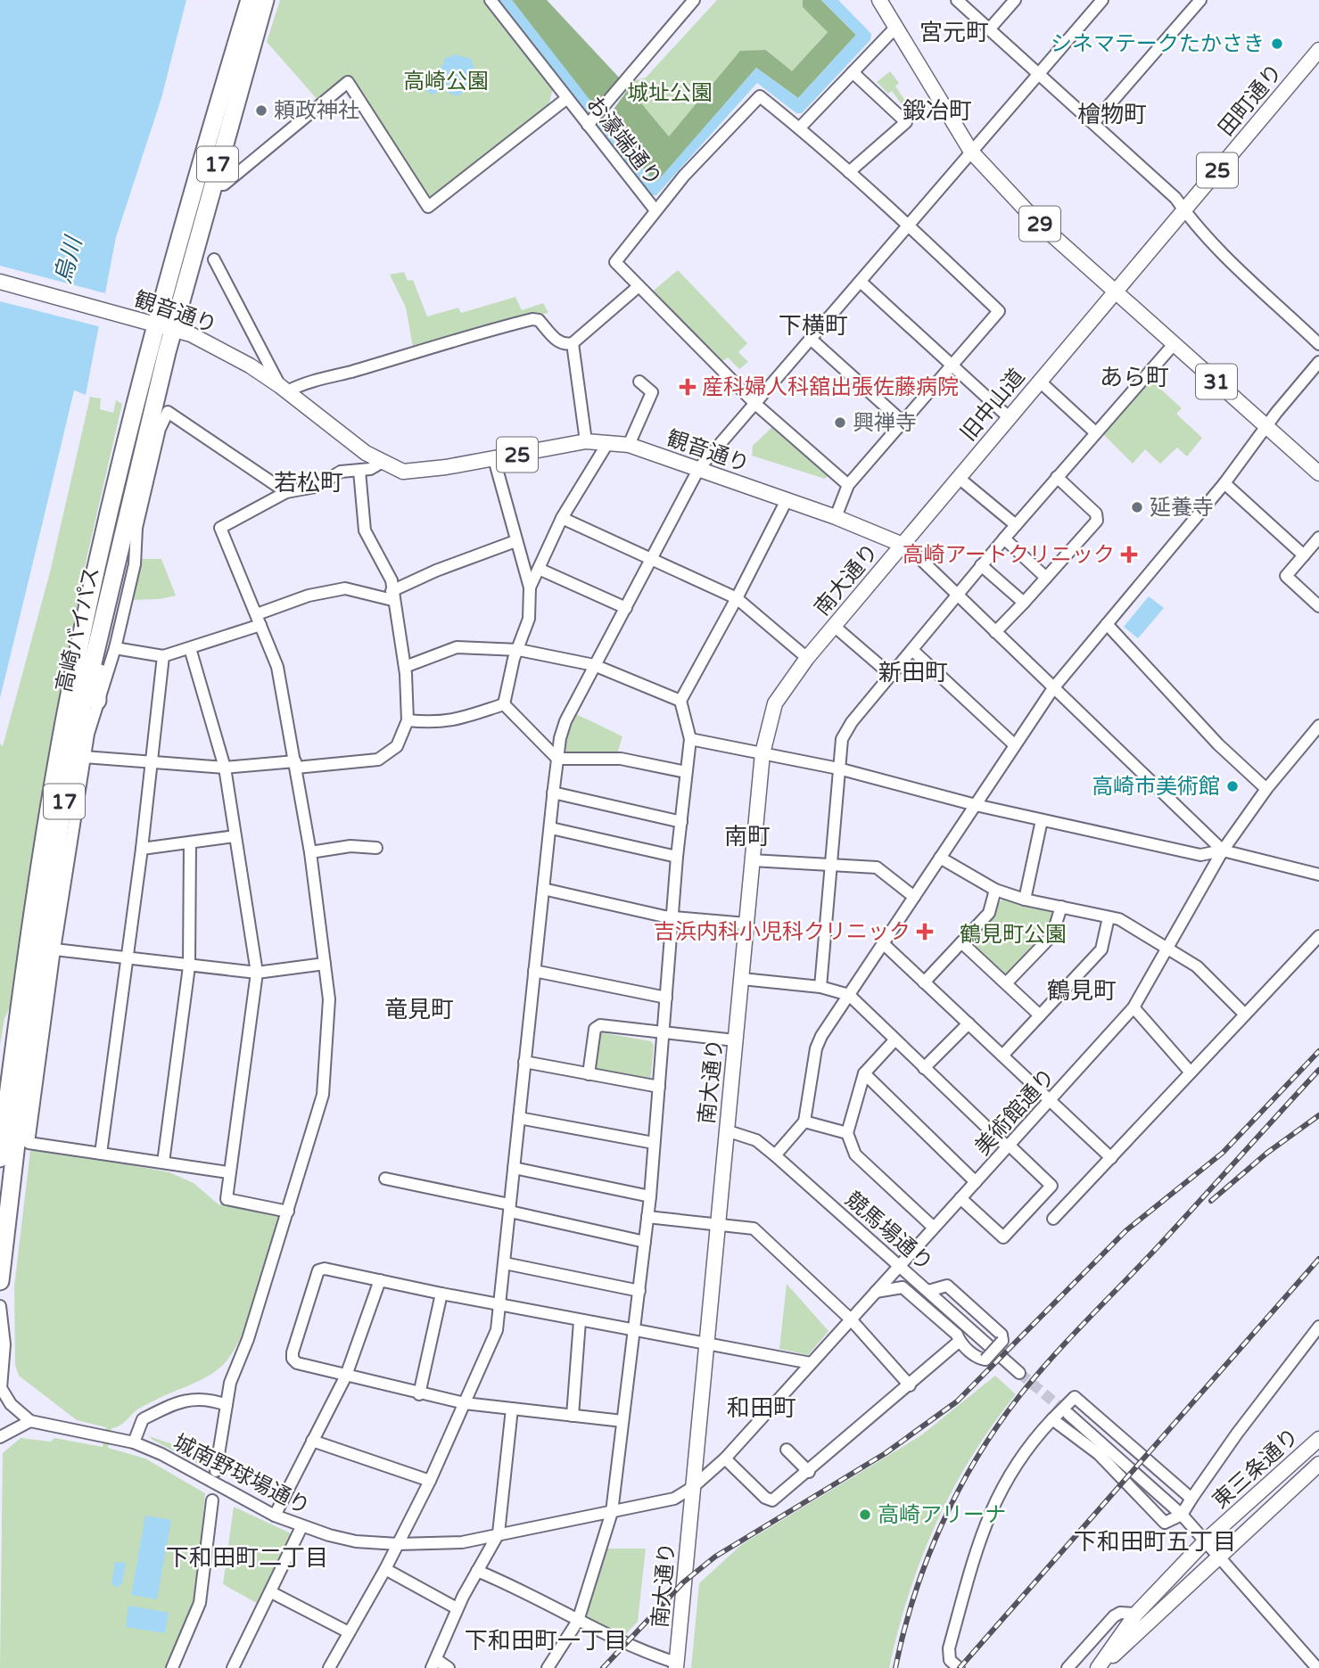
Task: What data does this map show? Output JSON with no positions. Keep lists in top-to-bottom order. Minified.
{"streets":{"highway":["17","高崎バイパス"],"main road":["田町通り","25","29","観音通り","31","旧中山道","南大通り","東三条通り"],"street":["お濠端通り","美術館通り","競馬場通り","城南野球場通り"]},"crossings":[["田町通り","29"],["田町通り","31"],["田町通り","旧中山道"],["29","31"],["29","旧中山道"],["観音通り","旧中山道"],["観音通り","南大通り"],["観音通り","高崎バイパス"],["観音通り","美術館通り"],["31","旧中山道"],["旧中山道","南大通り"],["南大通り","美術館通り"],["南大通り","競馬場通り"],["南大通り","城南野球場通り"],["美術館通り","競馬場通り"],["美術館通り","城南野球場通り"]],"districts":["宮元町","鍛冶町","檜物町","下横町","あら町","若松町","新田町","南町","鶴見町","竜見町","和田町","下和田町五丁目","下和田町二丁目","下和田町一丁目"],"water":["烏川"],"parks":["高崎公園","城址公園","鶴見町公園"],"places":{"other":["シネマテークたかさき","頼政神社","興禅寺","延養寺","高崎市美術館","高崎アリーナ"],"health":["産科婦人科舘出張佐藤病院","高崎アートクリニック","吉浜内科小児科クリニック"]}}
